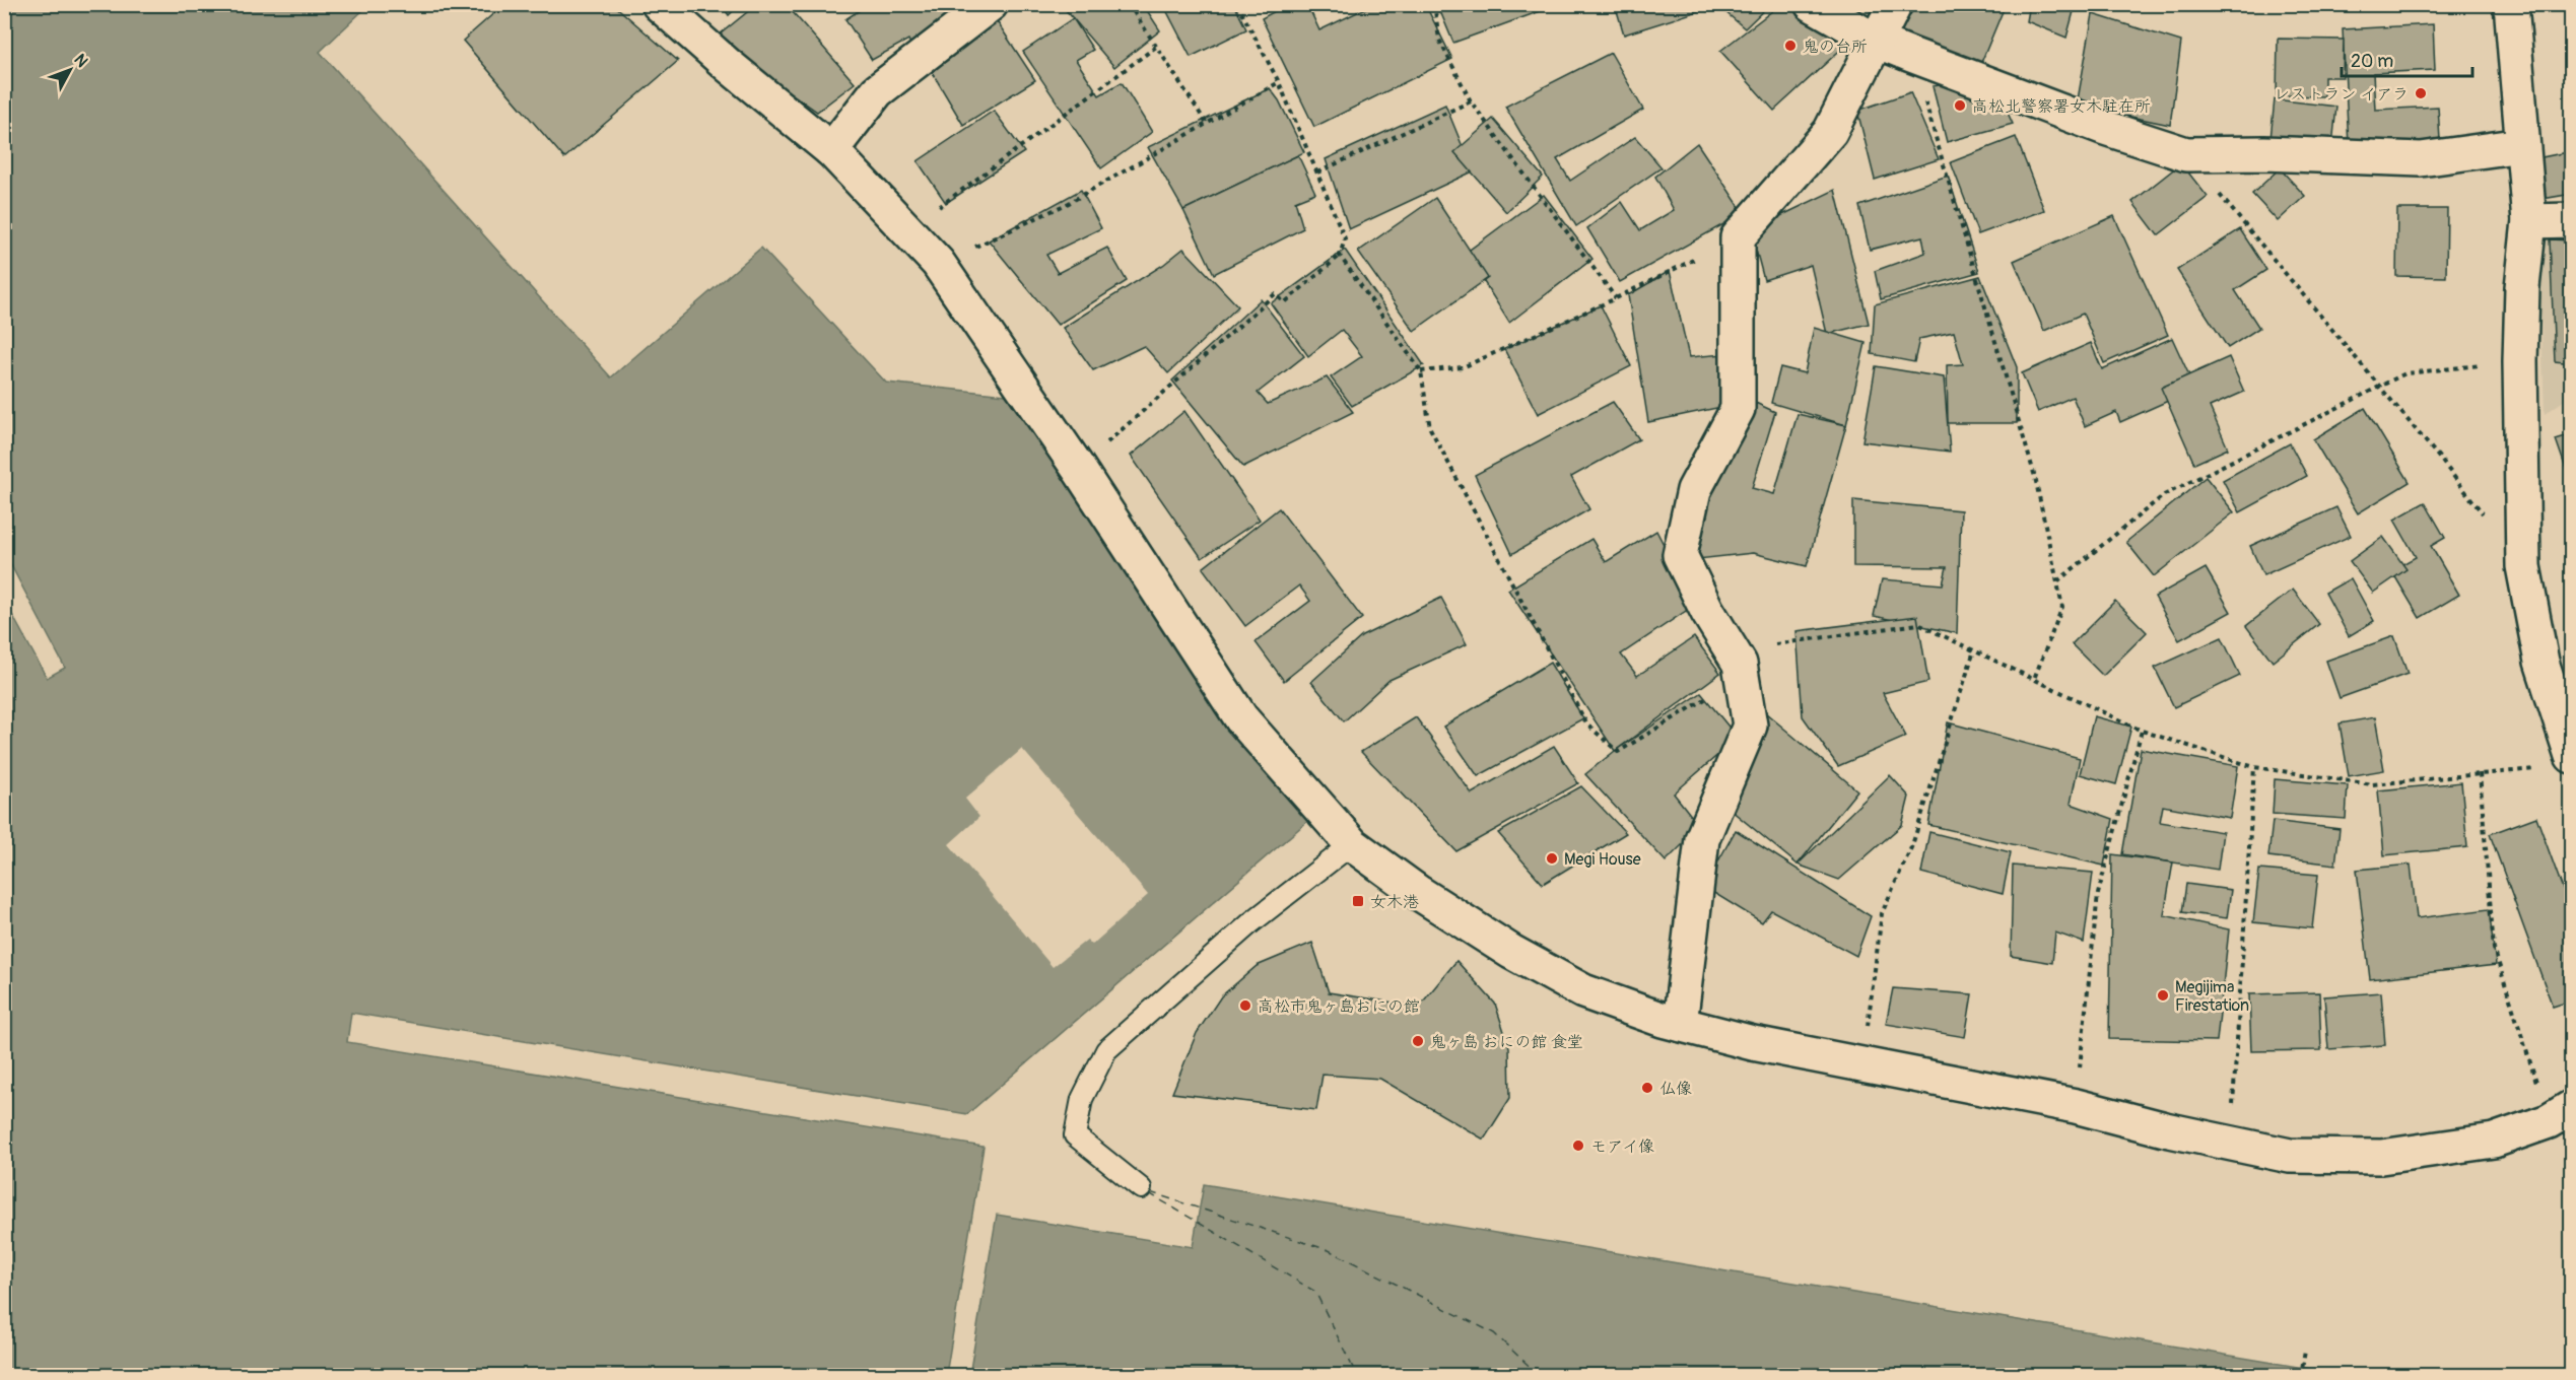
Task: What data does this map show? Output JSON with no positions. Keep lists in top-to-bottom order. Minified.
{"places":{"other":["鬼の台所","レストラン イアラ","高松北警察署女木駐在所","Megi House","Megijima Firestation","高松市鬼ヶ島おにの館","鬼ヶ島 おにの館 食堂","仏像","モアイ像"],"transit":["女木港"]},"scale_bar":"20 m","north":"top right"}
